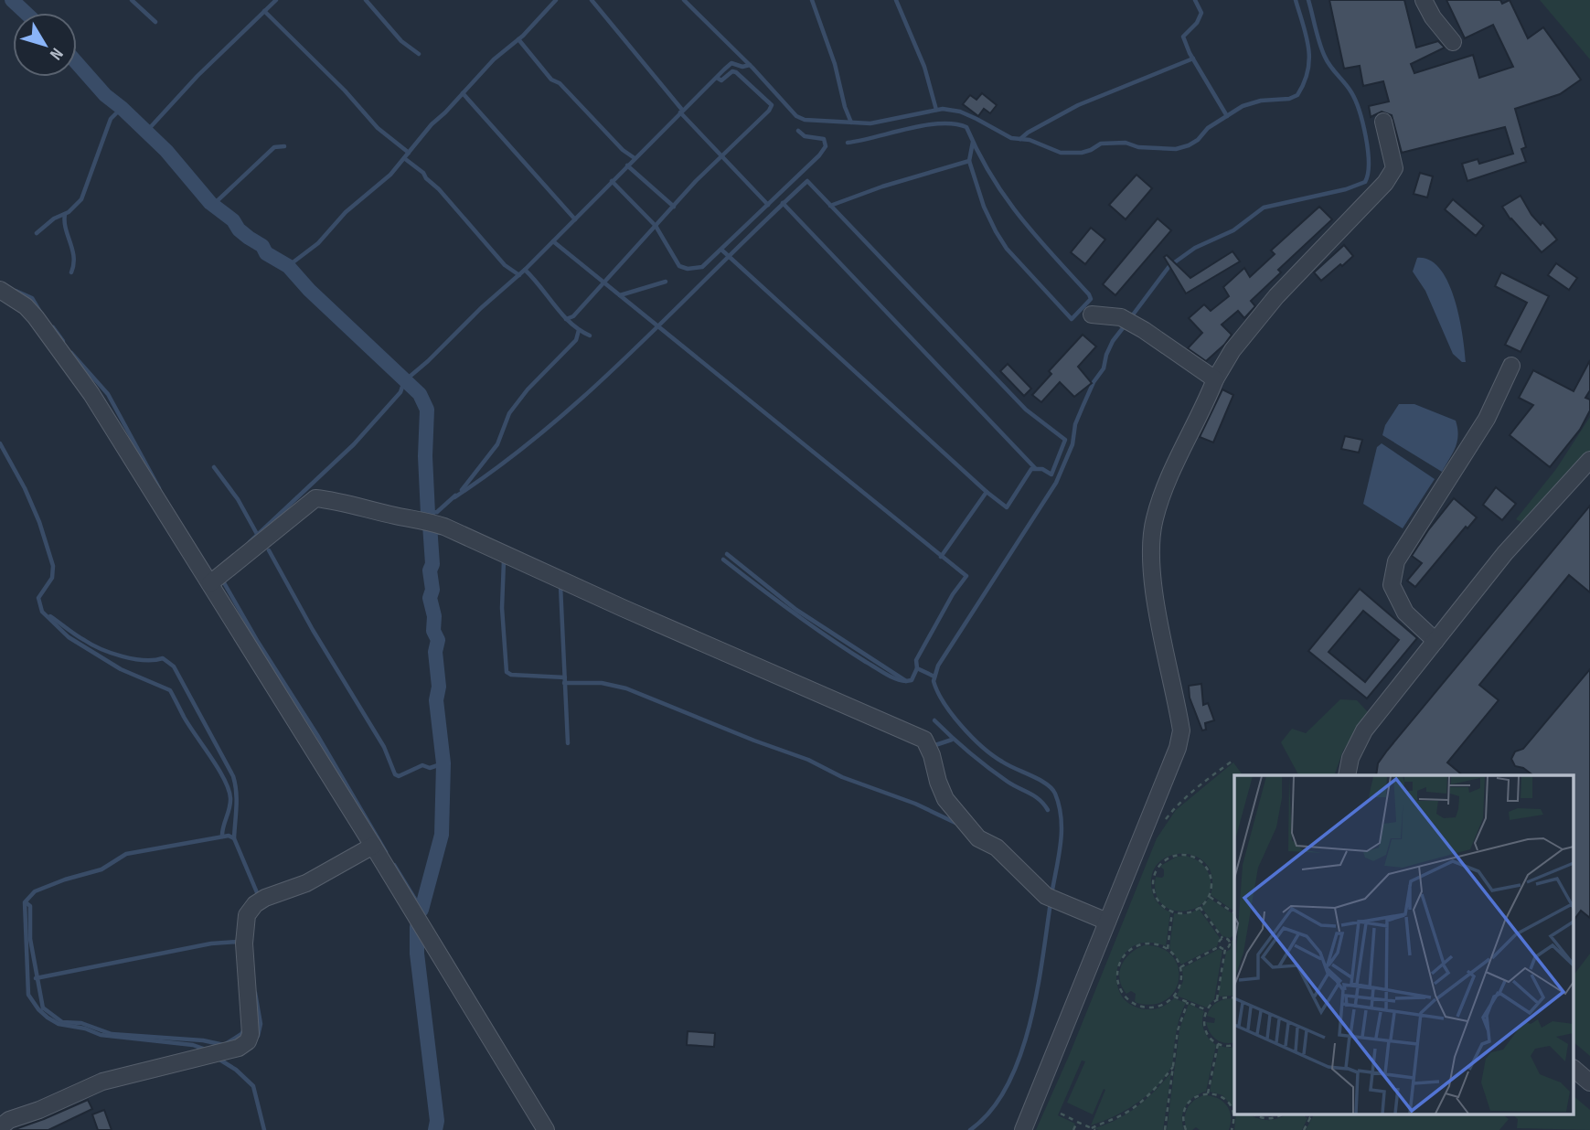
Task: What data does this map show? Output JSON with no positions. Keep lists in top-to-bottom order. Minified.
{"north":"bottom right"}
